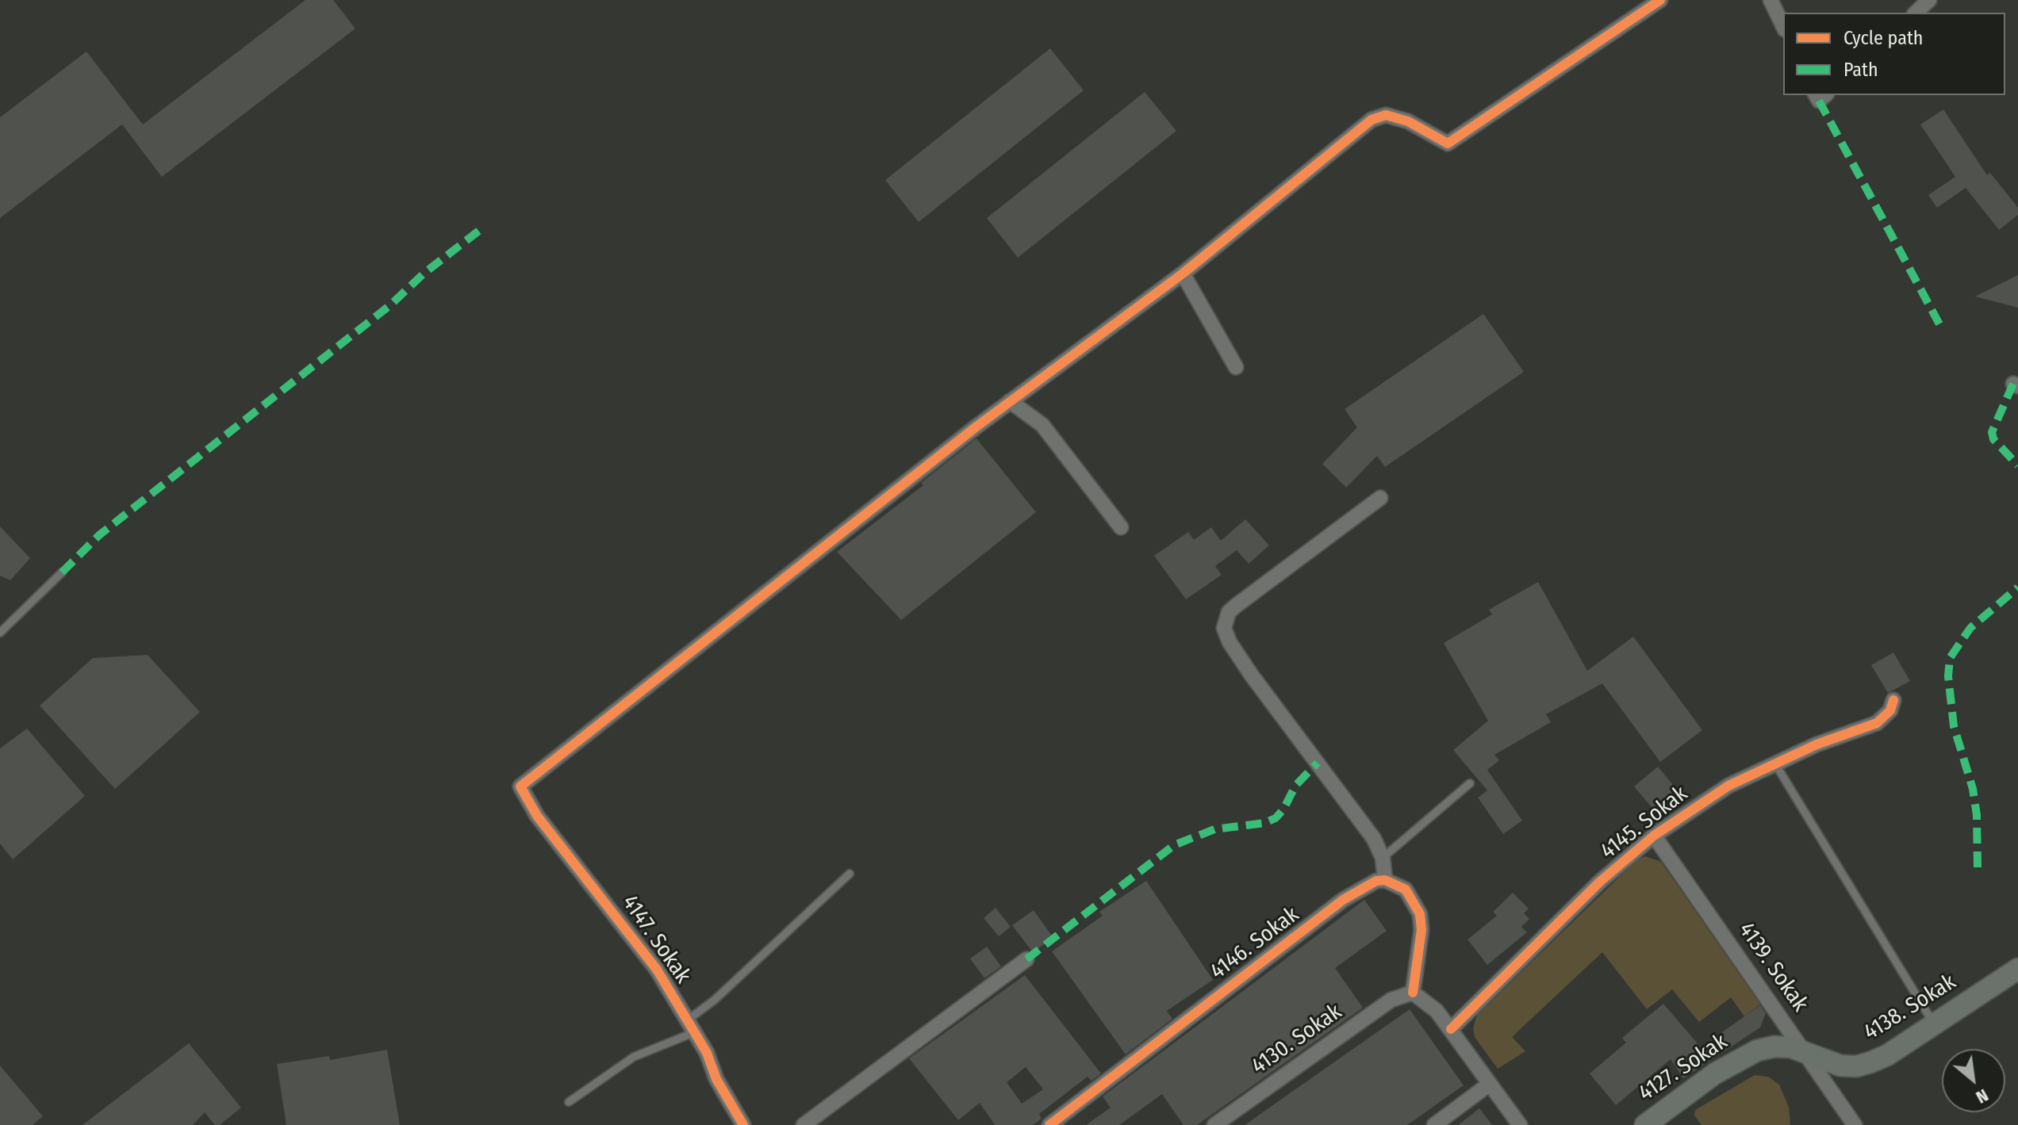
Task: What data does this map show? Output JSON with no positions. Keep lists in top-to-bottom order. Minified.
{"streets":{"street":["4145. Sokak","4147. Sokak","4146. Sokak","4139. Sokak","4138. Sokak","4130. Sokak","4127. Sokak"]},"crossings":[["4145. Sokak","4139. Sokak"],["4139. Sokak","4138. Sokak"],["4139. Sokak","4127. Sokak"],["4138. Sokak","4127. Sokak"]],"legend":["Cycle path","Path"],"north":"bottom right"}
